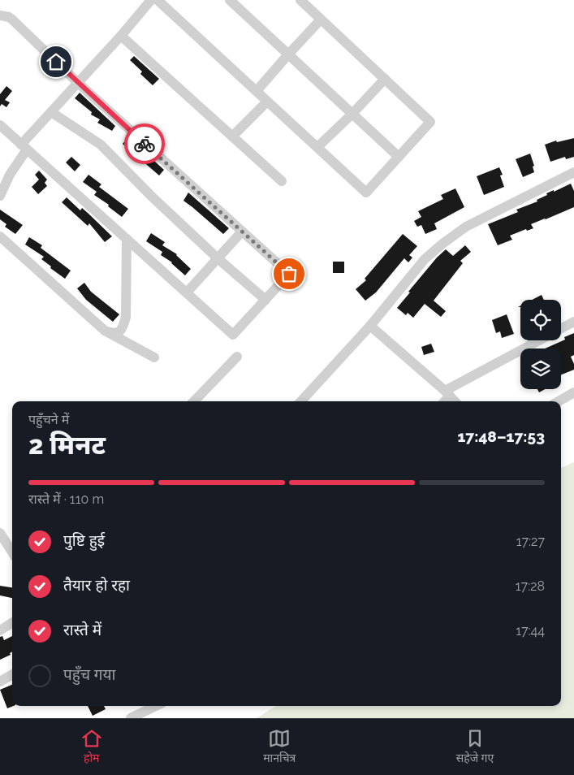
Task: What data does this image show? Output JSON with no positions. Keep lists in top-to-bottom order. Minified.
{"page":{"heading":["2 मिनट","पहुँचने में","17:48–17:53"],"bar":"रास्ते में · 110 m","list":[["पुष्टि हुई","17:27"],["तैयार हो रहा","17:28"],["रास्ते में","17:44"],"पहुँच गया"],"tabs":["होम","मानचित्र","सहेजे गए"]}}
